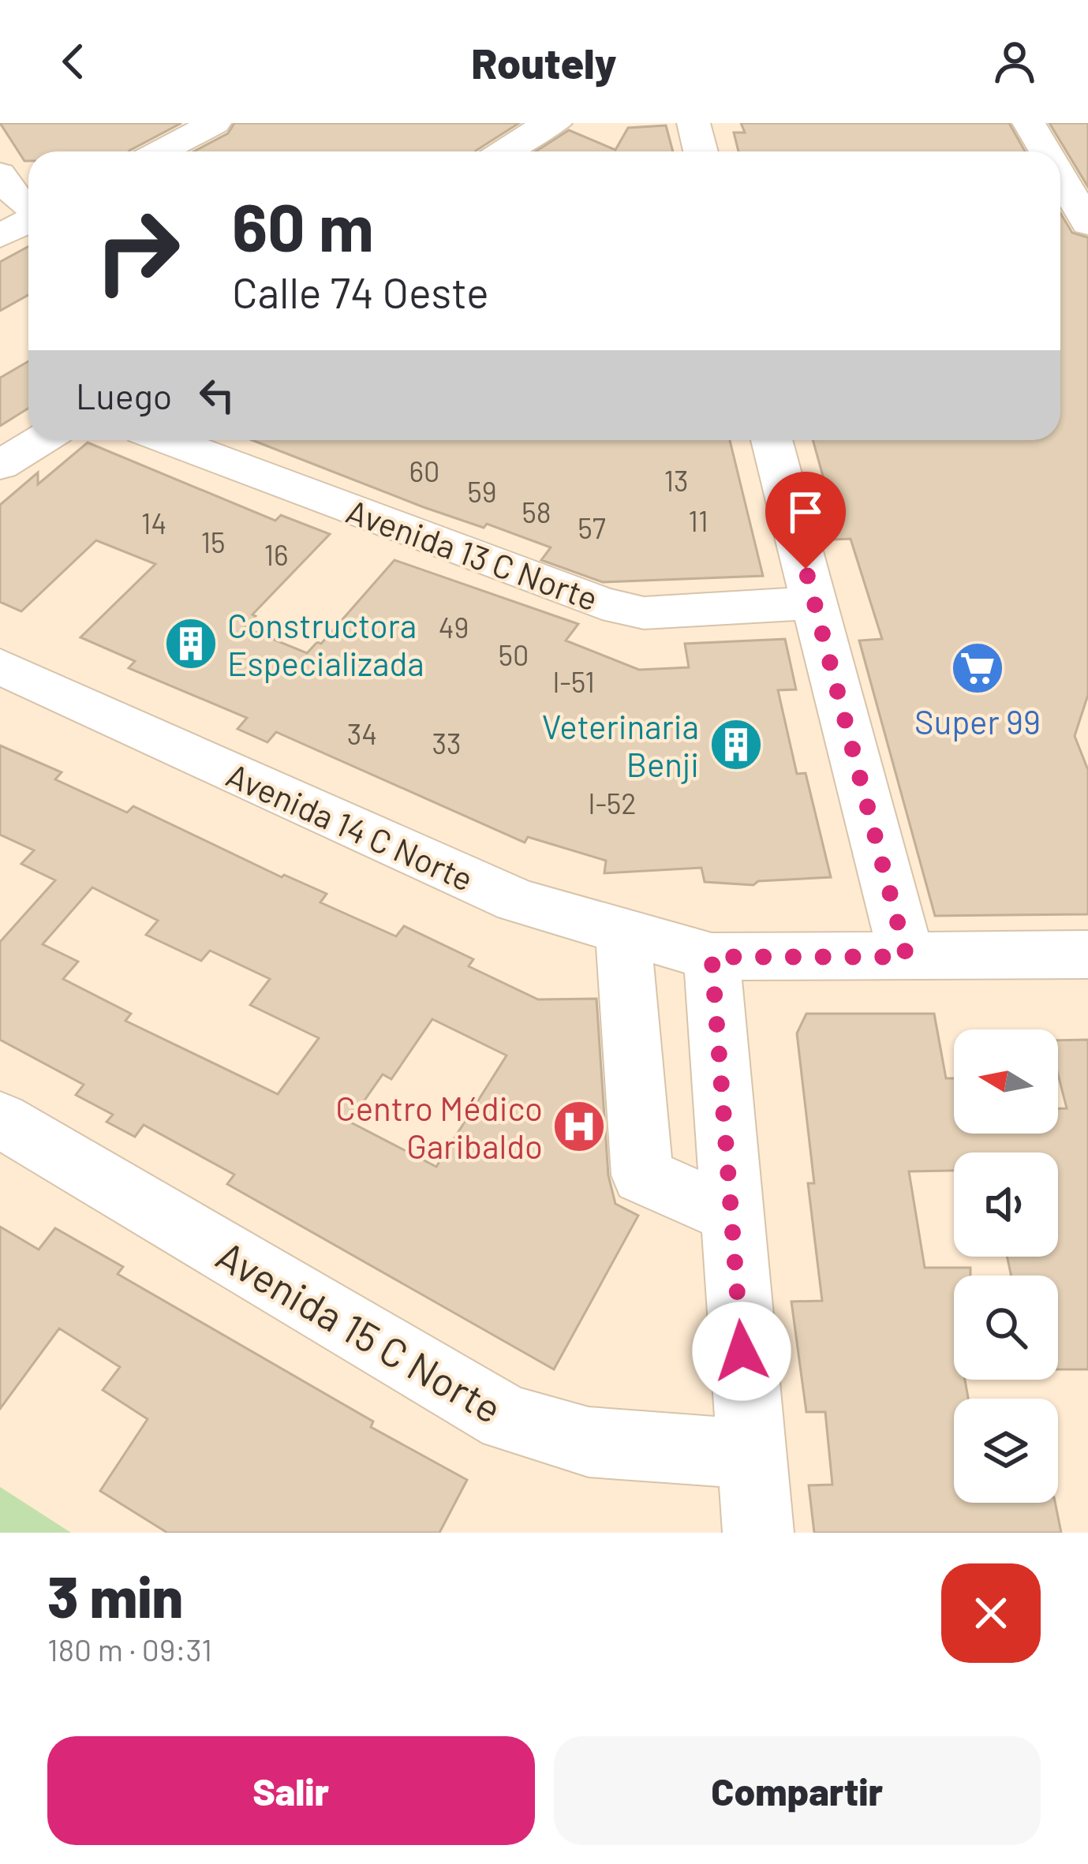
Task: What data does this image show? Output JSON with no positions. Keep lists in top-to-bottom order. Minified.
{"streets":{"street":["Avenida 13 C Norte","Avenida 14 C Norte","Avenida 15 C Norte"]},"places":{"building":["Constructora Especializada","Veterinaria Benji"],"supermarket":["Super 99"],"hospital":["Centro Médico Garibaldo"]},"house_numbers":["60","13","59","58","11","14","57","15","16","49","50","I-51","34","33","I-52"],"north":"left","page":{"header":"Routely","turn":["60 m","Calle 74 Oeste"],"then":"Luego","heading":["3 min","180 m · 09:31"],"buttons":["Salir","Compartir"]}}
